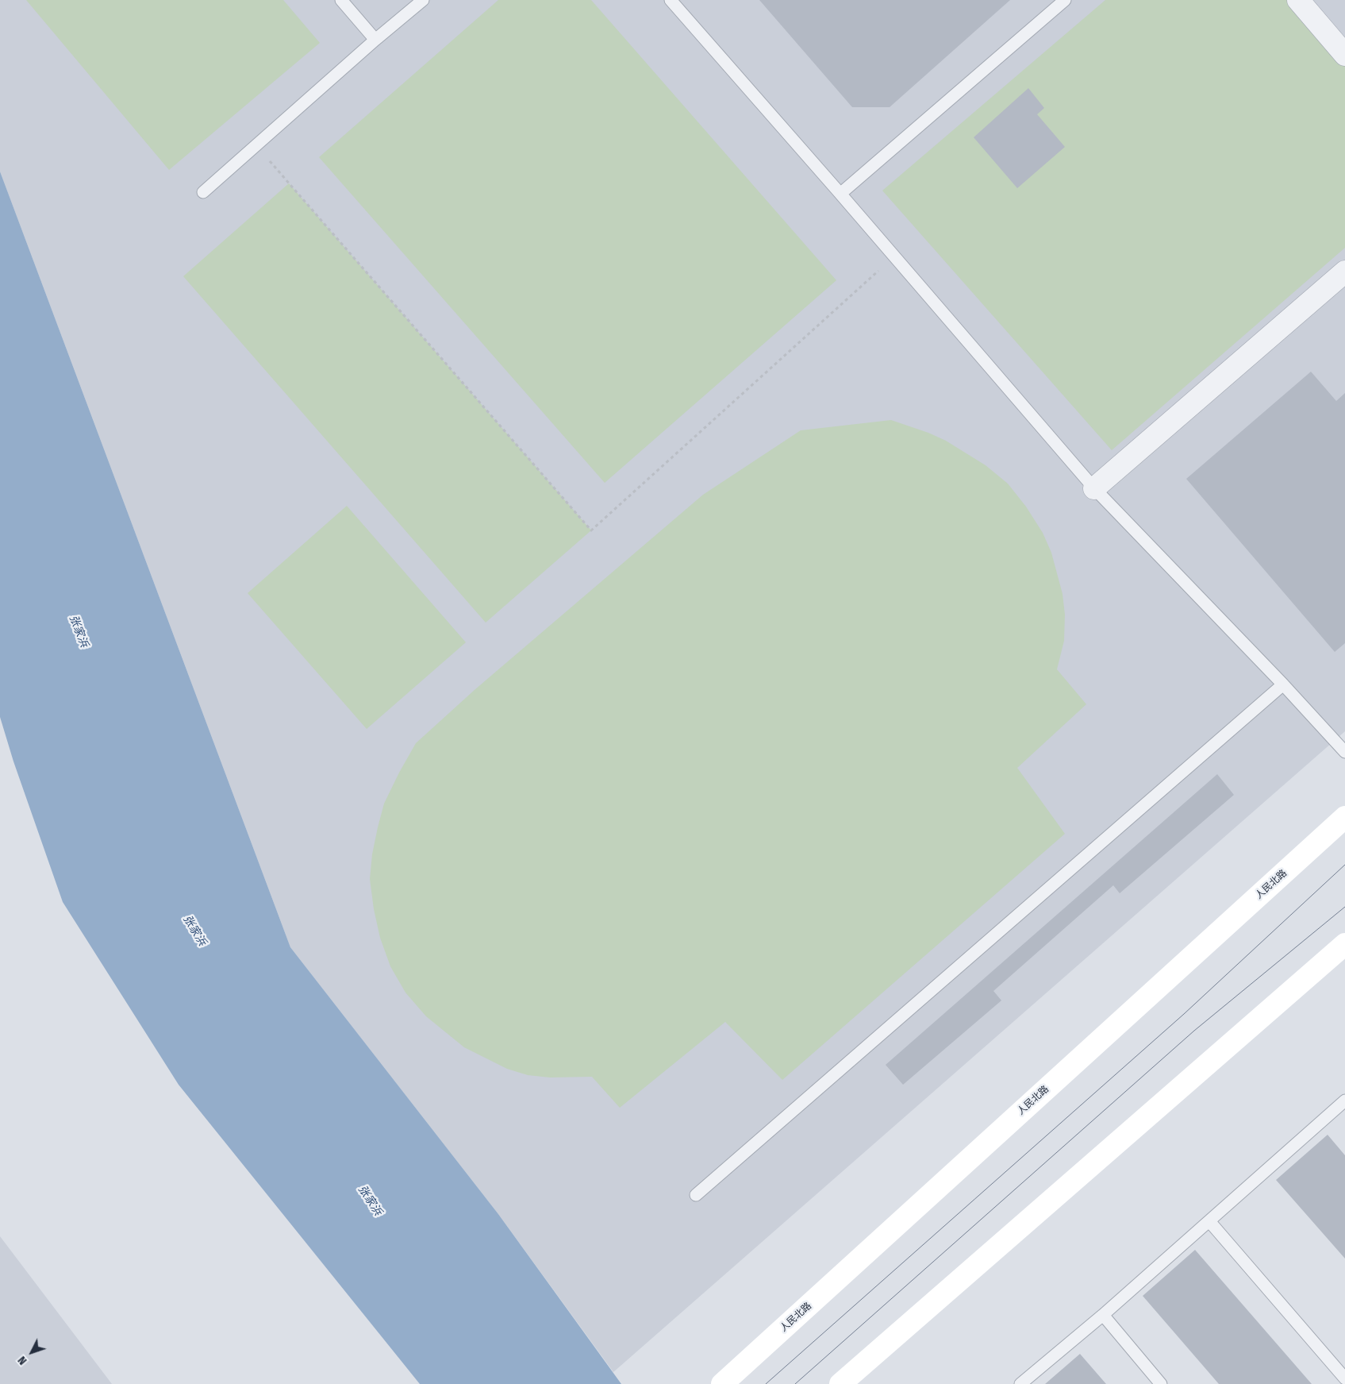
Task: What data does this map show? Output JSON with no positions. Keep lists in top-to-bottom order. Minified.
{"streets":{"main road":["人民北路"]},"water":["张家浜"],"north":"bottom left"}
